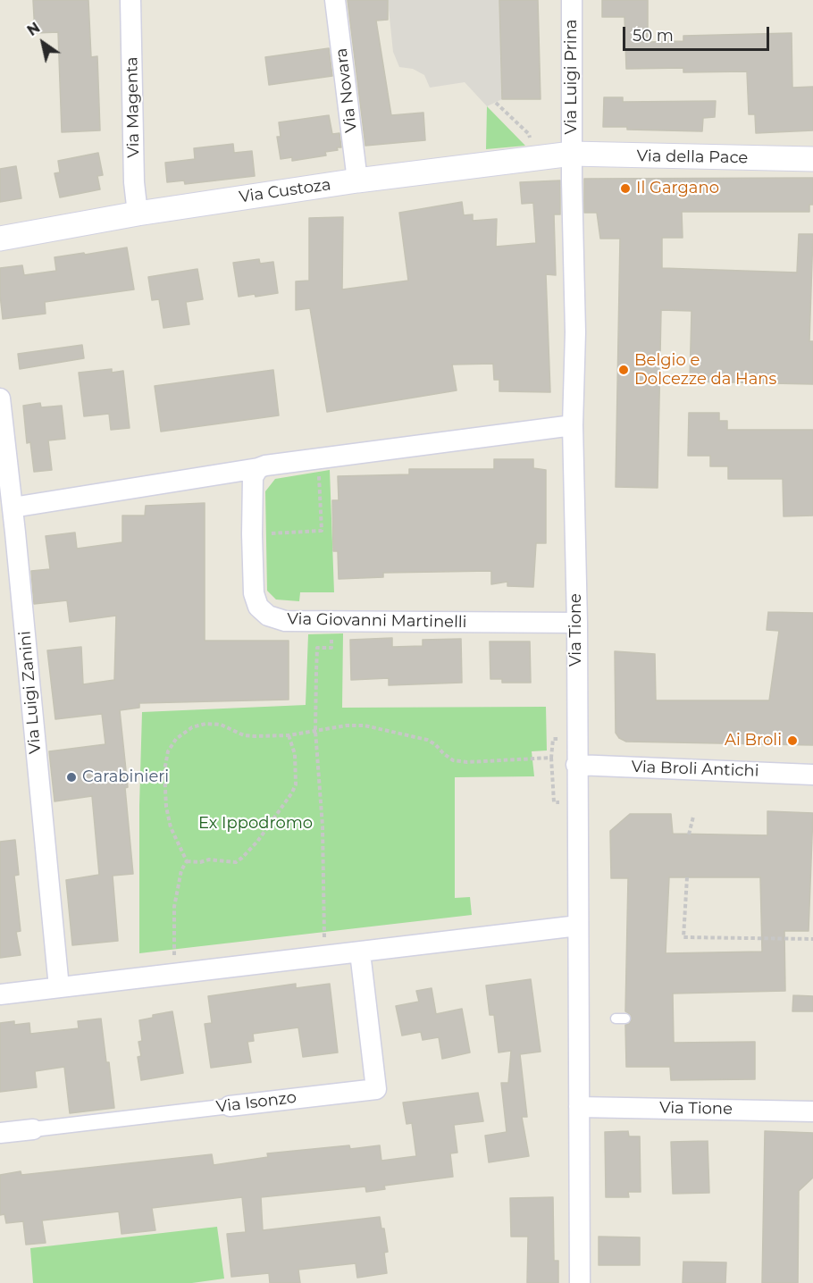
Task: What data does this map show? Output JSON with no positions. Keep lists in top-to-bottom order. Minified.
{"streets":{"street":["Via Luigi Prina","Via Novara","Via Magenta","Via della Pace","Via Custoza","Via Giovanni Martinelli","Via Tione","Via Luigi Zanini","Via Broli Antichi","Via Isonzo"]},"crossings":[["Via Luigi Prina","Via della Pace"],["Via Luigi Prina","Via Custoza"],["Via Luigi Prina","Via Tione"],["Via Novara","Via Custoza"],["Via Magenta","Via Custoza"],["Via della Pace","Via Custoza"],["Via della Pace","Via Tione"],["Via Custoza","Via Tione"],["Via Giovanni Martinelli","Via Tione"],["Via Tione","Via Broli Antichi"]],"parks":["Ex Ippodromo"],"places":["Il Gargano","Belgio e Dolcezze da Hans","Ai Broli","Carabinieri"],"scale_bar":"50 m","north":"top left"}
